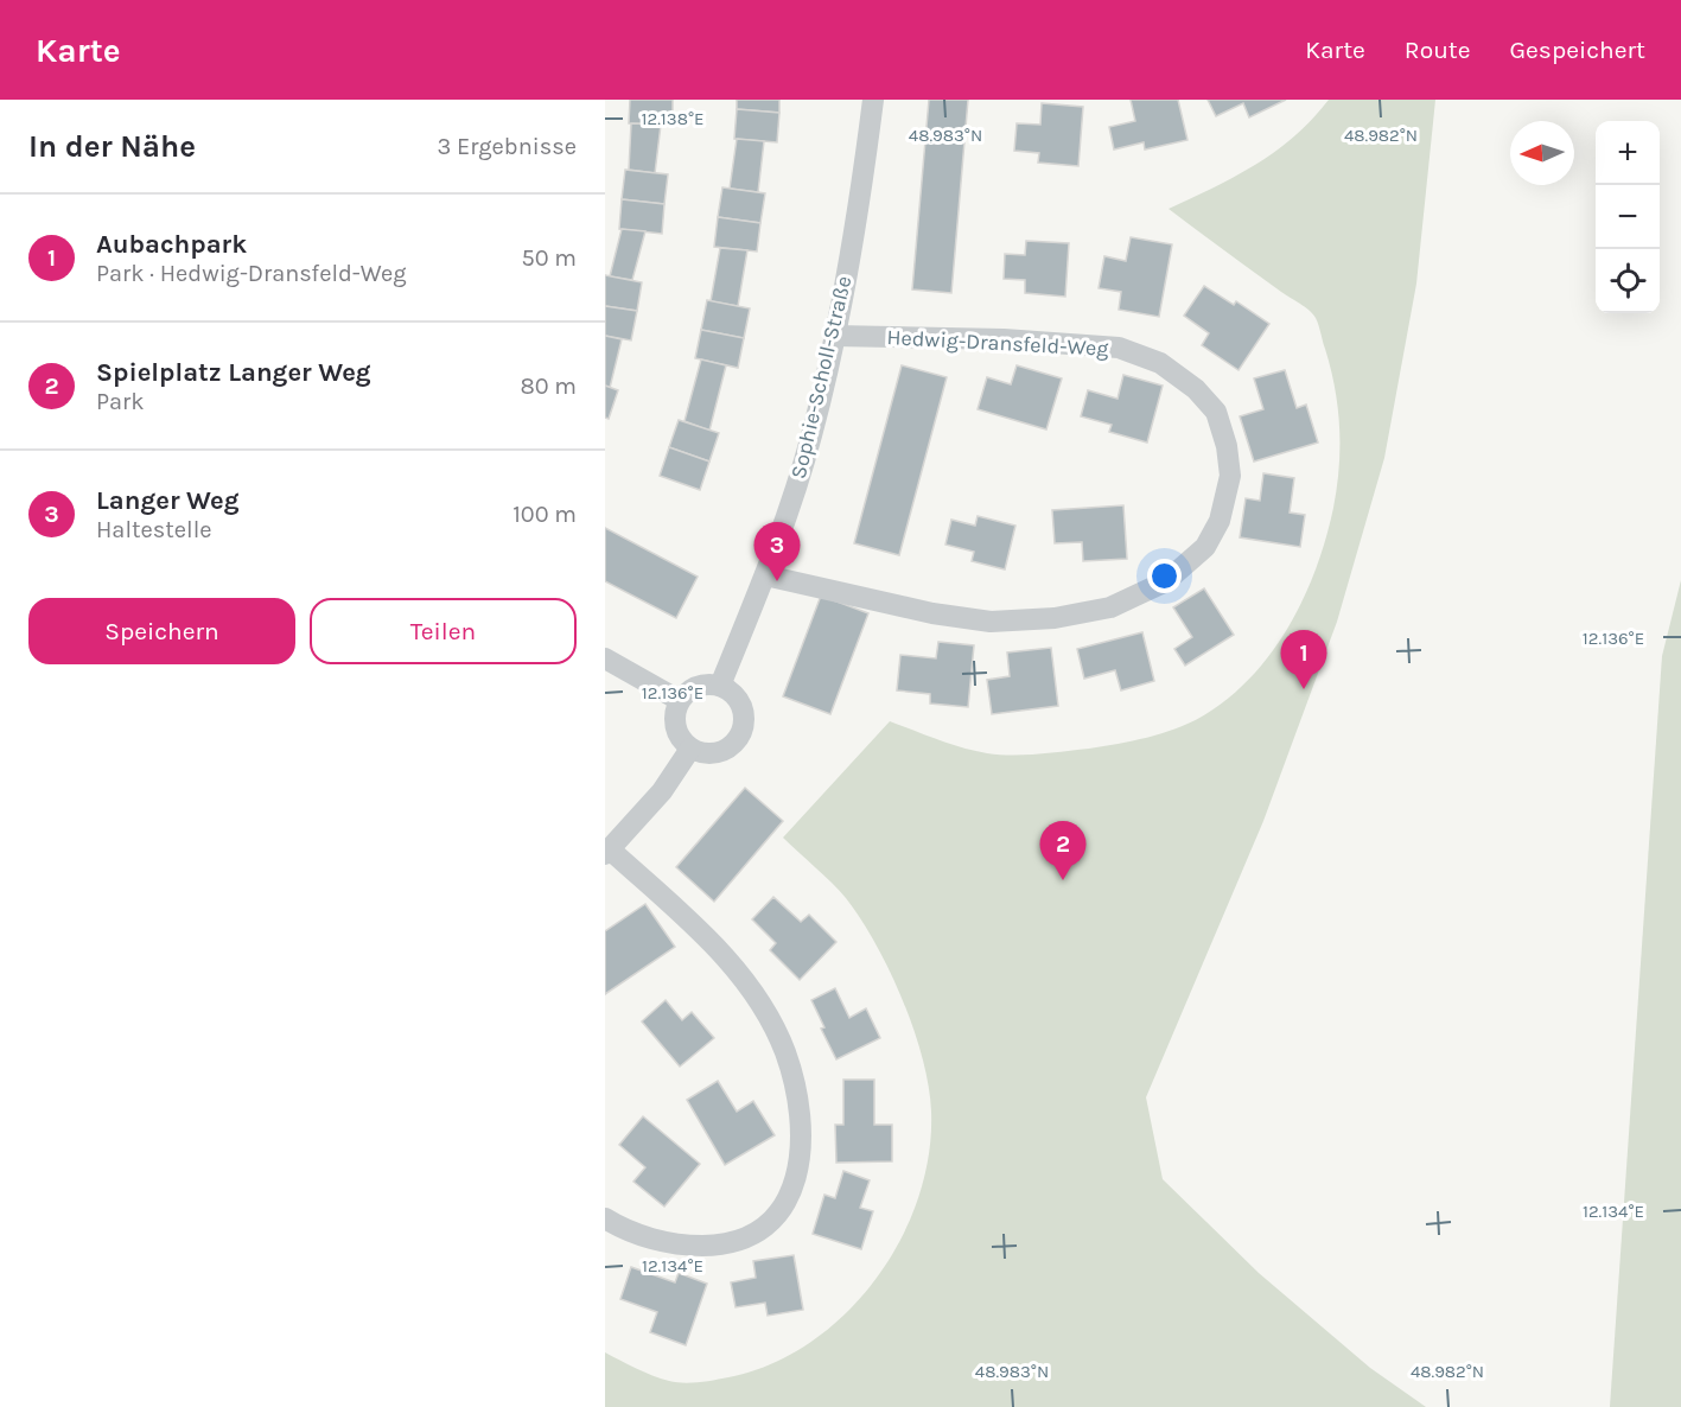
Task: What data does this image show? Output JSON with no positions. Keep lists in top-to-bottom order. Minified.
{"streets":{"street":["Hedwig-Dransfeld-Weg","Sophie-Scholl-Straße"]},"crossings":[["Hedwig-Dransfeld-Weg","Sophie-Scholl-Straße"]],"north":"left","page":{"header":"Karte","nav":["Karte","Route","Gespeichert"],"heading":["In der Nähe","3 Ergebnisse"],"map_buttons":["+","−"],"list":[{"mark":"1","name":"Aubachpark","note":"Park · Hedwig-Dransfeld-Weg","value":"50 m"},{"mark":"2","name":"Spielplatz Langer Weg","note":"Park","value":"80 m"},{"mark":"3","name":"Langer Weg","note":"Haltestelle","value":"100 m"}],"pins":["3","1","2"],"buttons":["Speichern","Teilen"]},"coordinates":["12.138°E","48.983°N","48.982°N","12.136°E","12.134°E"]}
